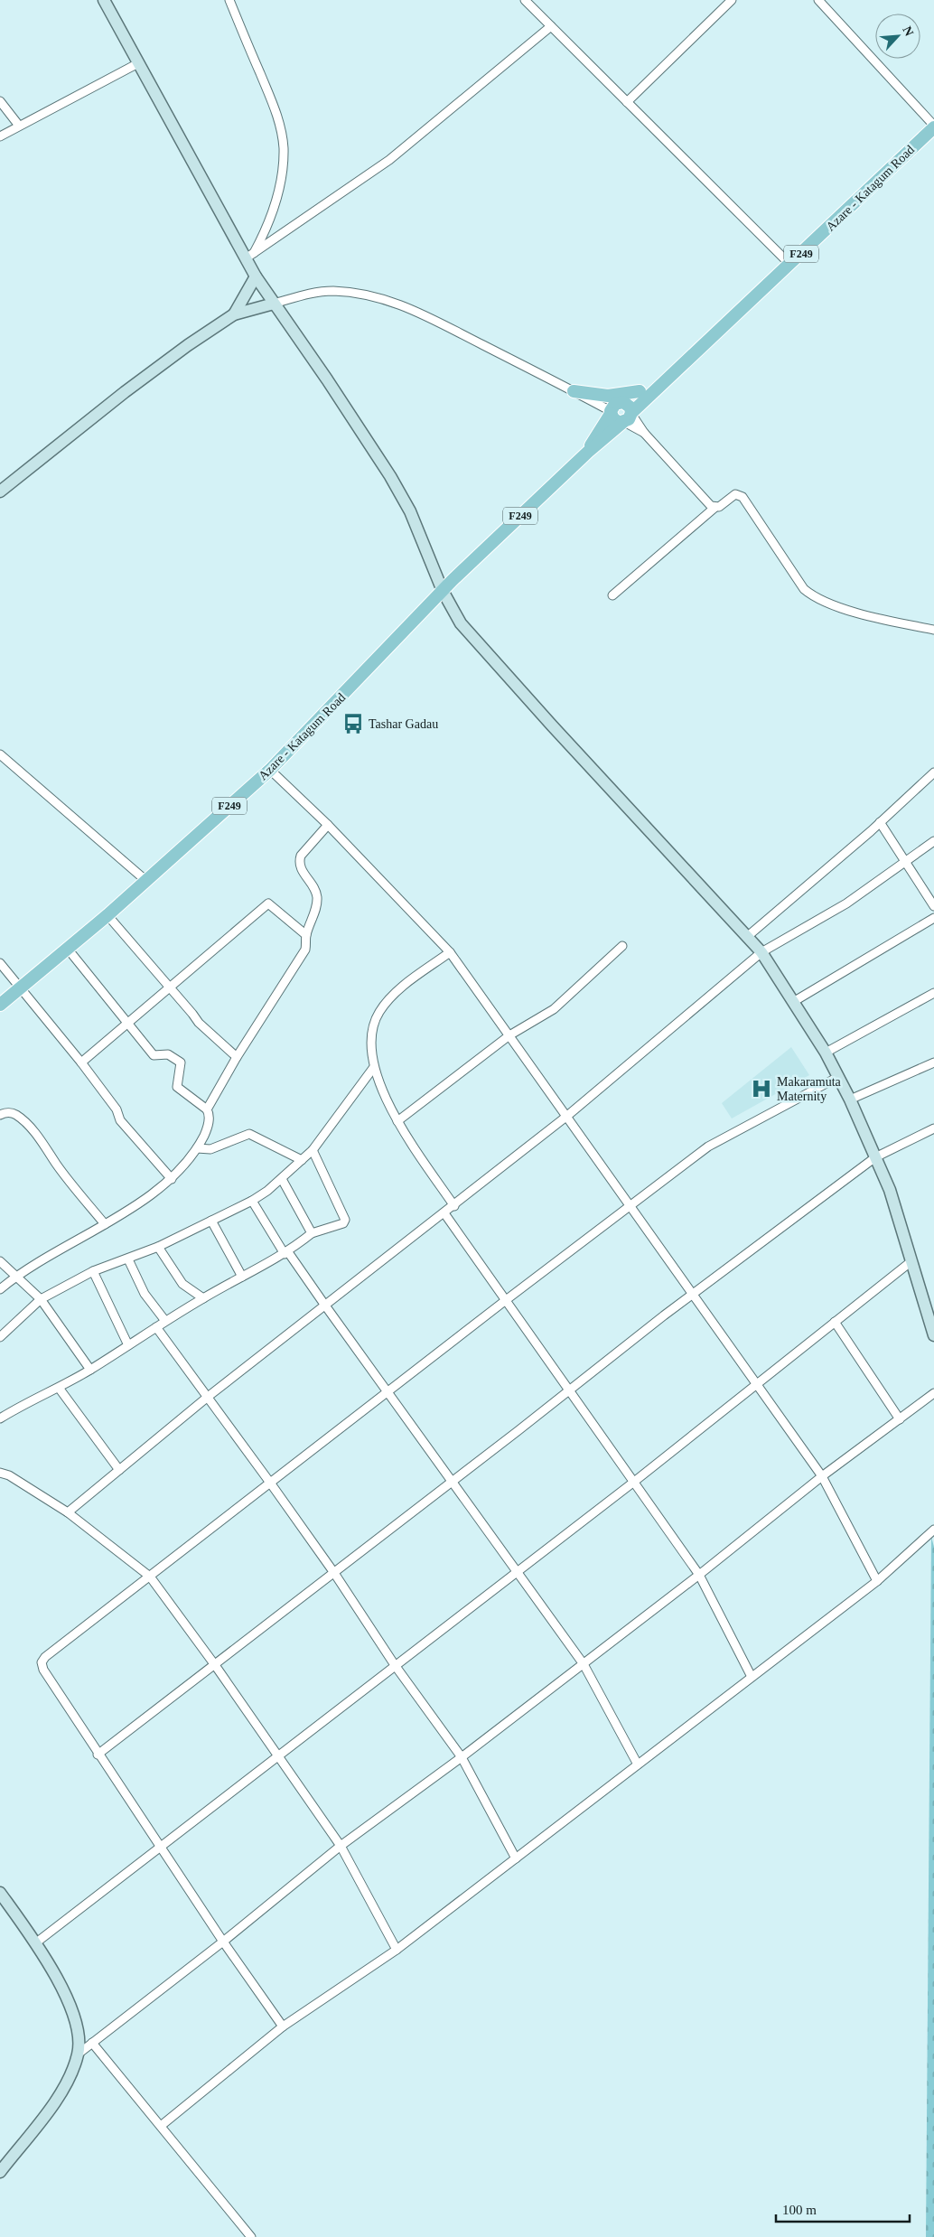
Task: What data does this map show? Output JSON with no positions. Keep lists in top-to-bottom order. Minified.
{"streets":{"main road":["Azare - Katagum Road","F249"]},"places":{"bus stop":["Tashar Gadau"],"hospital":["Makaramuta Maternity"]},"scale_bar":"100 m","north":"top right"}
